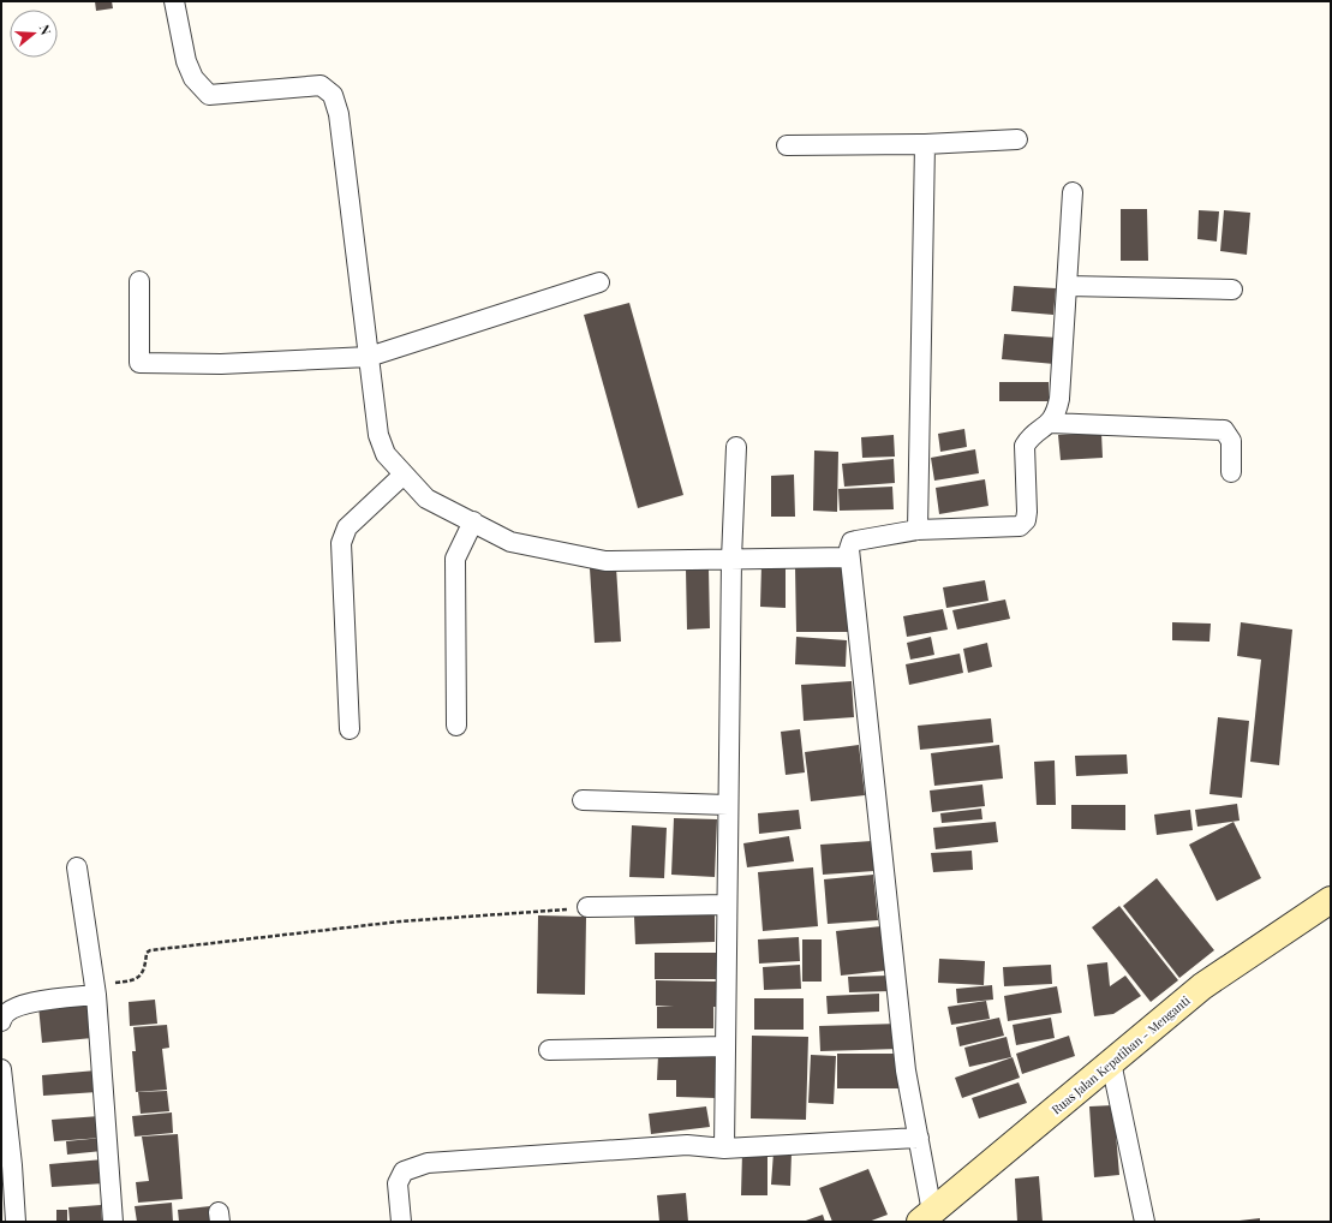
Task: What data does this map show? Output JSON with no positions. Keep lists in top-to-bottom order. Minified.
{"streets":{"main road":["Ruas Jalan Kepatihan - Menganti"]},"north":"right"}
